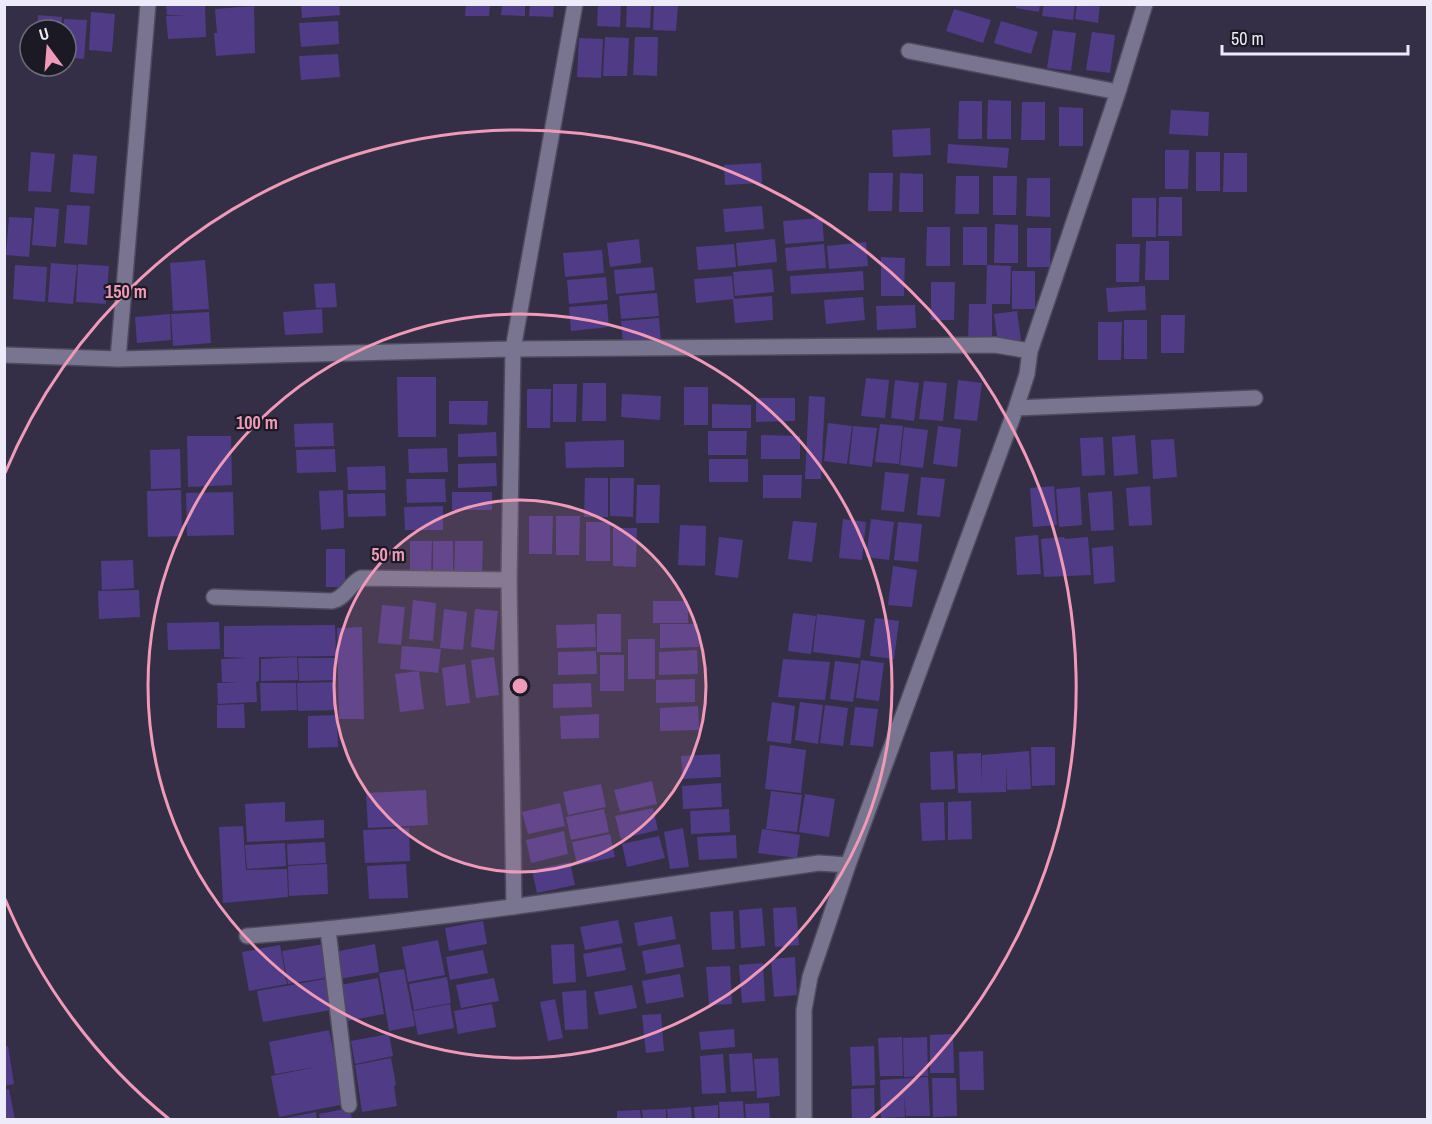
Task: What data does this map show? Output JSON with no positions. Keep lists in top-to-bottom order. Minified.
{"scale_bar":"50 m","north":"top","rings":["150 m","100 m","50 m"]}
